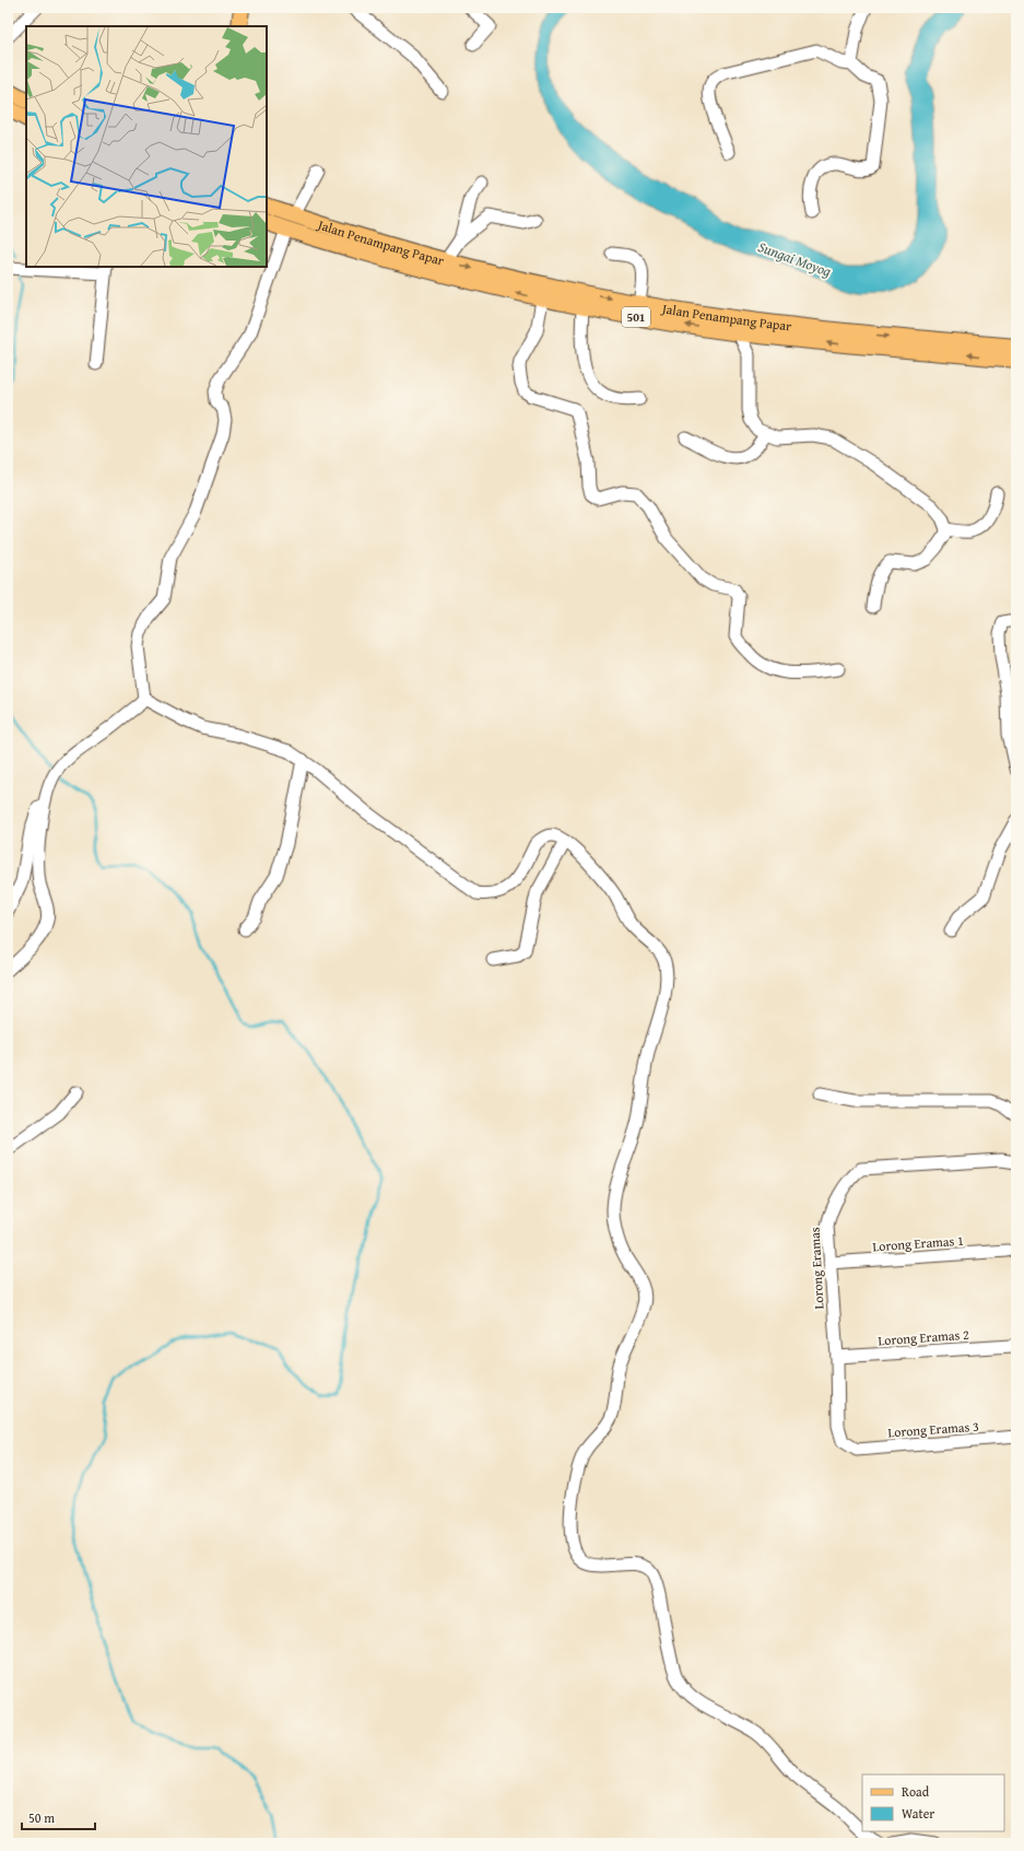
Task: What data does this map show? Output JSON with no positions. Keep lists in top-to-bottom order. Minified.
{"streets":{"main road":["Jalan Penampang Papar","501"],"street":["Lorong Eramas 1","Lorong Eramas","Lorong Eramas 2","Lorong Eramas 3"]},"crossings":[["Lorong Eramas 1","Lorong Eramas"],["Lorong Eramas","Lorong Eramas 2"],["Lorong Eramas","Lorong Eramas 3"]],"water":["Sungai Moyog"],"legend":["Road","Water"],"scale_bar":"50 m"}
